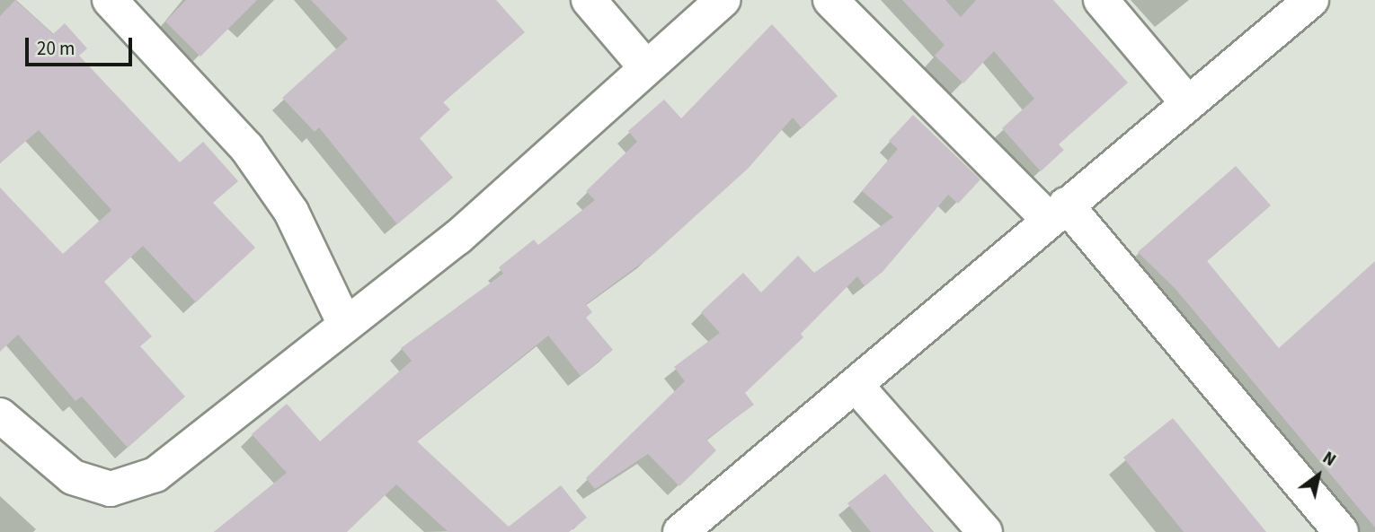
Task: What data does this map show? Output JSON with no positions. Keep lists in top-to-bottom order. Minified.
{"scale_bar":"20 m","north":"top right"}
